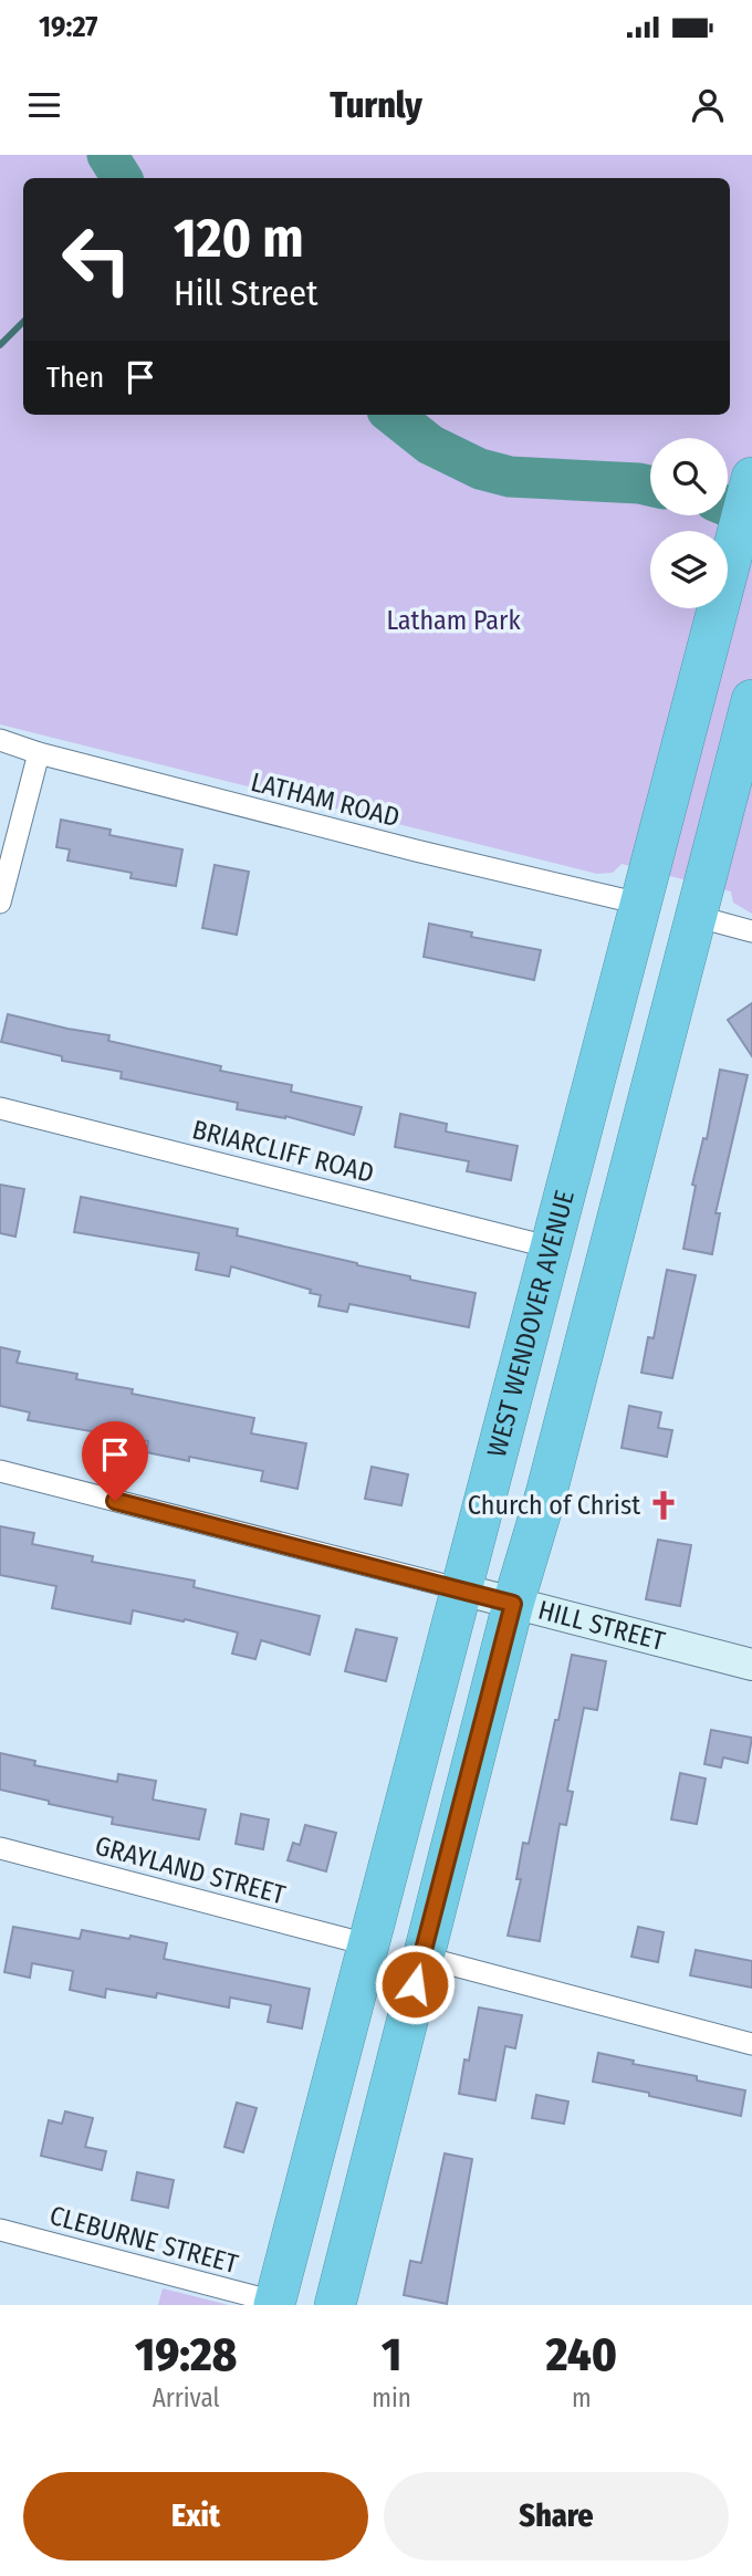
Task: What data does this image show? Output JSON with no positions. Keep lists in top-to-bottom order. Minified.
{"streets":{"highway":["WEST WENDOVER AVENUE"],"street":["LATHAM ROAD","BRIARCLIFF ROAD","HILL STREET","GRAYLAND STREET","CLEBURNE STREET"]},"crossings":[["LATHAM ROAD","WEST WENDOVER AVENUE"],["BRIARCLIFF ROAD","WEST WENDOVER AVENUE"],["WEST WENDOVER AVENUE","HILL STREET"],["WEST WENDOVER AVENUE","GRAYLAND STREET"],["WEST WENDOVER AVENUE","CLEBURNE STREET"]],"parks":["Latham Park"],"places":{"church":["Church of Christ"]},"page":{"status":"19:27","header":"Turnly","turn":["120 m","Hill Street"],"then":"Then","eta":["19:28","Arrival","1","min","240","m"],"buttons":["Exit","Share"]}}
